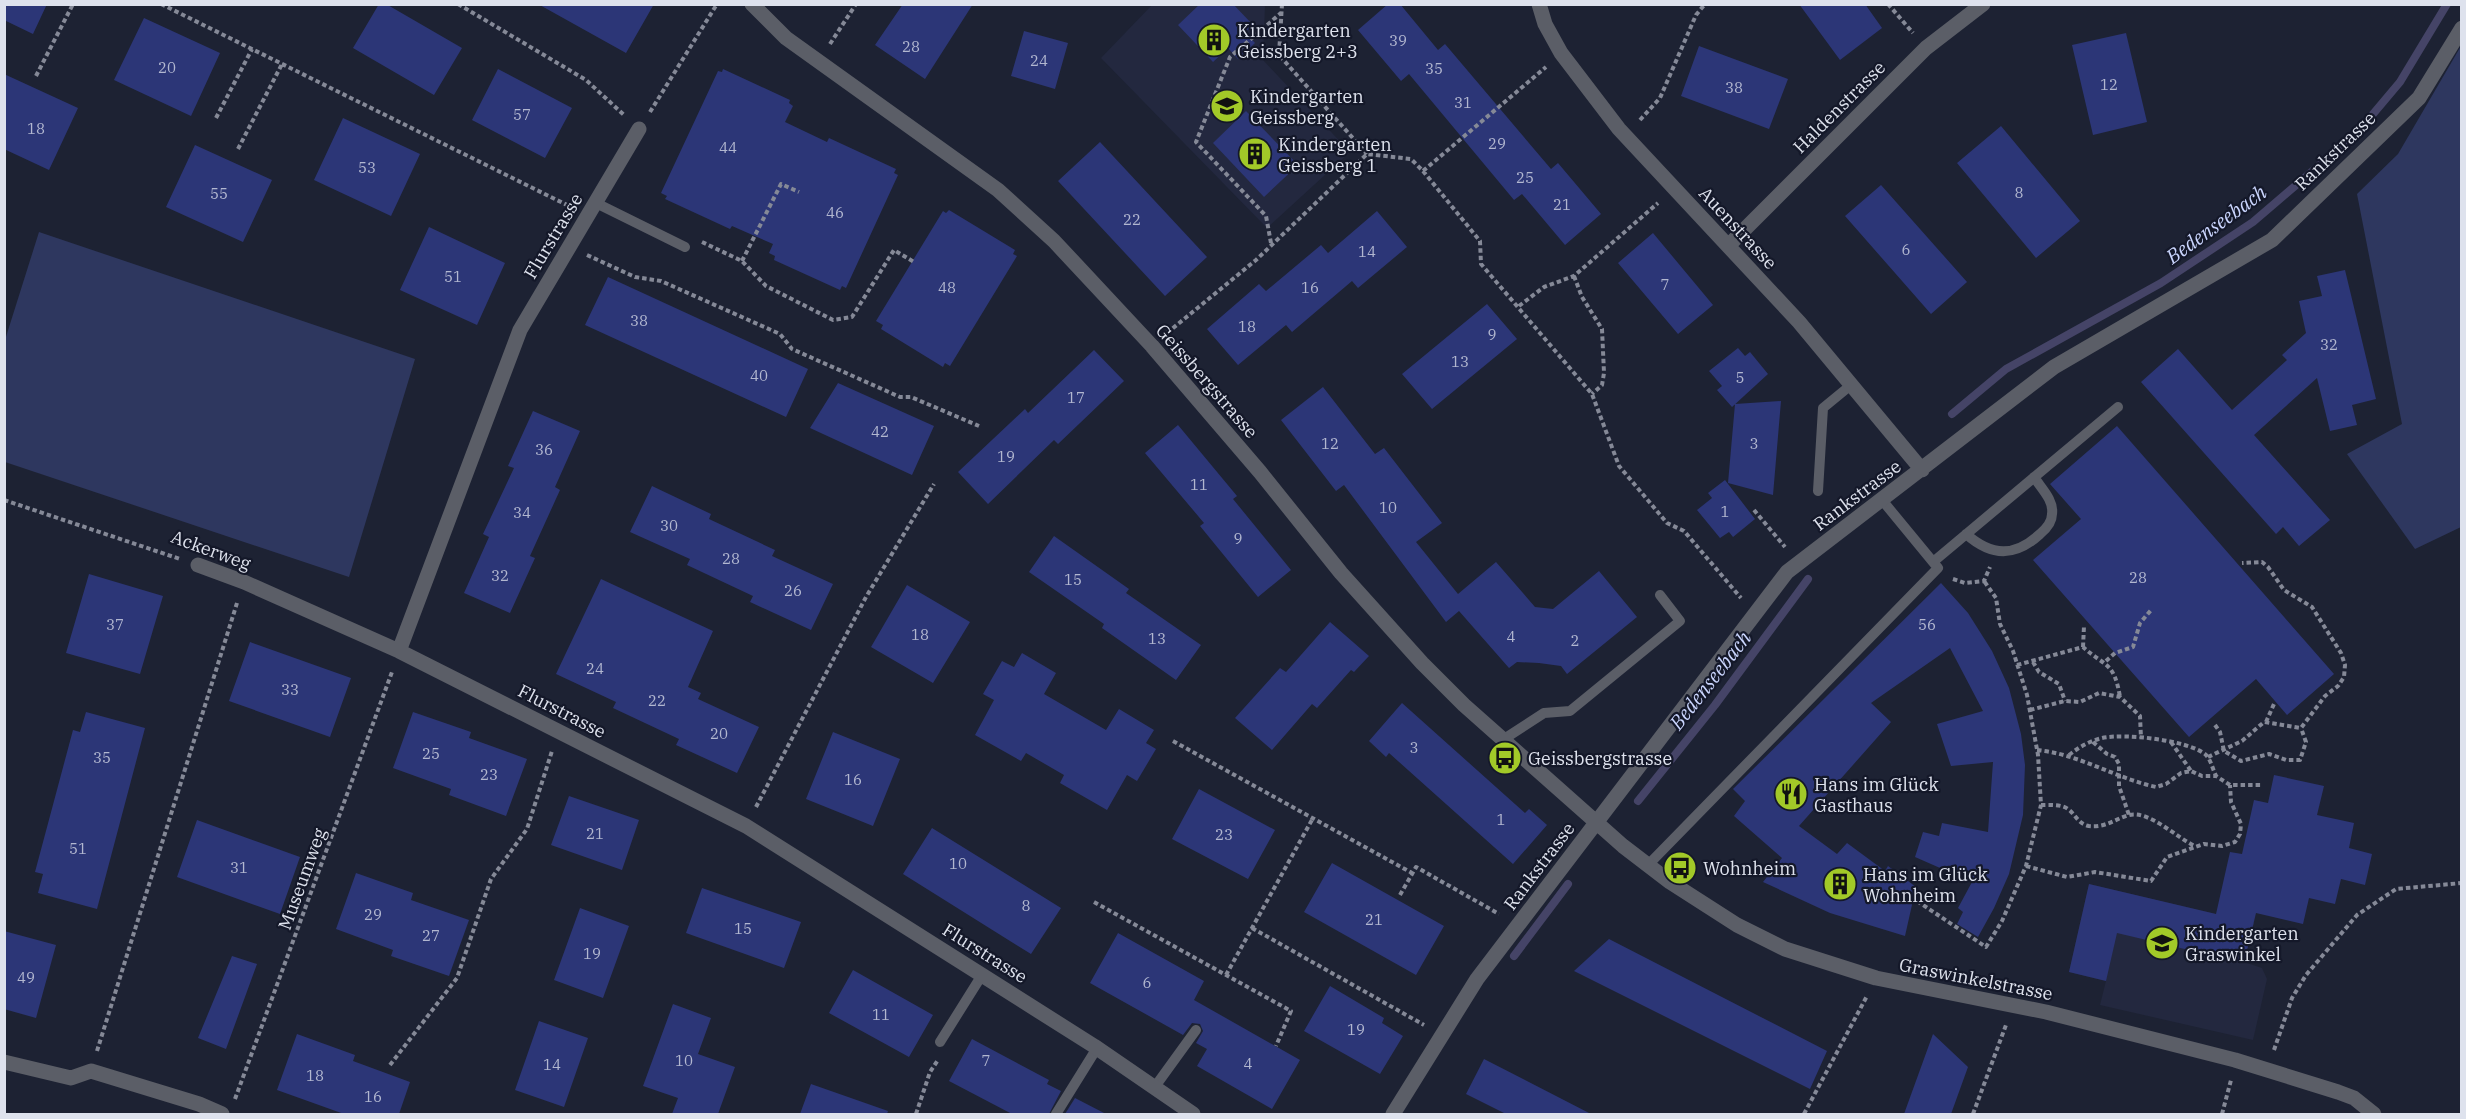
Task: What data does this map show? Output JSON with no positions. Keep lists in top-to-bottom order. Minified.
{"streets":{"street":["Haldenstrasse","Rankstrasse","Auenstrasse","Flurstrasse","Geissbergstrasse","Ackerweg","Graswinkelstrasse"],"path":["Museumweg"]},"crossings":[["Haldenstrasse","Auenstrasse"],["Rankstrasse","Auenstrasse"],["Rankstrasse","Geissbergstrasse"],["Rankstrasse","Graswinkelstrasse"],["Flurstrasse","Ackerweg"],["Flurstrasse","Museumweg"],["Geissbergstrasse","Graswinkelstrasse"],["Ackerweg","Museumweg"]],"water":["Bedenseebach"],"places":{"building":["Kindergarten Geissberg 2+3","Kindergarten Geissberg 1","Hans im Glück Wohnheim"],"school or university":["Kindergarten Geissberg","Kindergarten Graswinkel"],"bus stop":["Geissbergstrasse","Wohnheim"],"restaurant":["Hans im Glück Gasthaus"]},"house_numbers":["39","28","24","20","35","12","38","31","57","18","29","44","53","25","8","55","21","46","22","6","14","51","7","48","16","38","18","9","32","13","40","5","17","42","12","3","36","19","11","10","1","34","30","9","28","32","28","15","26","37","56","18","4","13","2","24","33","22","20","3","25","35","23","16","1","21","23","51","10","31","8","29","21","15","27","19","49","6","11","19","10","7","4","14","18","16"]}
